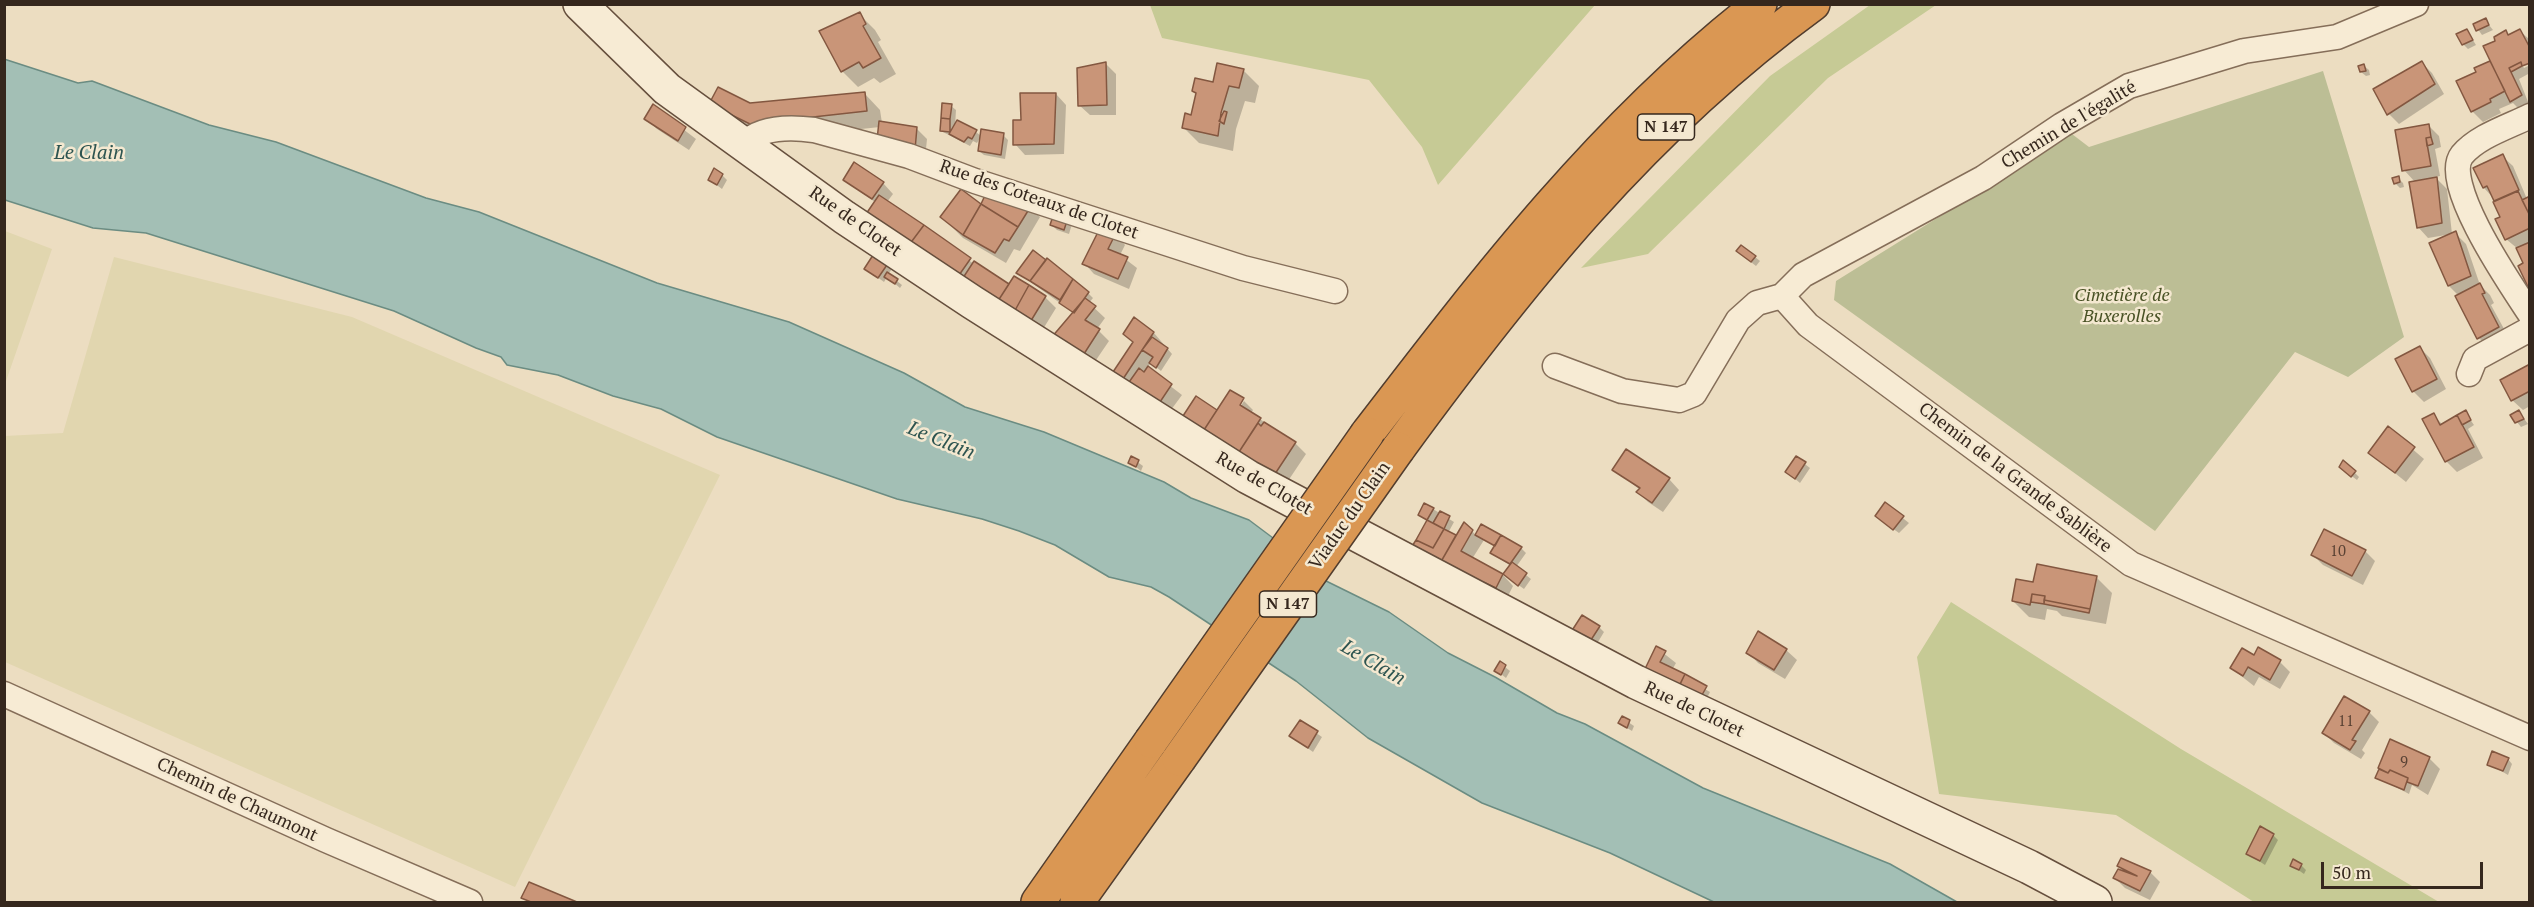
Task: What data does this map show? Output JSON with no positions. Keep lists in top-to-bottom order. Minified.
{"streets":{"highway":["N 147","Viaduc du Clain"],"main road":["Rue de Clotet"],"street":["Chemin de l'égalité","Rue des Coteaux de Clotet","Chemin de la Grande Sablière","Chemin de Chaumont"]},"crossings":[["Chemin de l'égalité","Chemin de la Grande Sablière"],["Rue des Coteaux de Clotet","Rue de Clotet"]],"water":["Le Clain"],"parks":["Cimetière de Buxerolles"],"house_numbers":["10","11","9"],"scale_bar":"50 m"}
